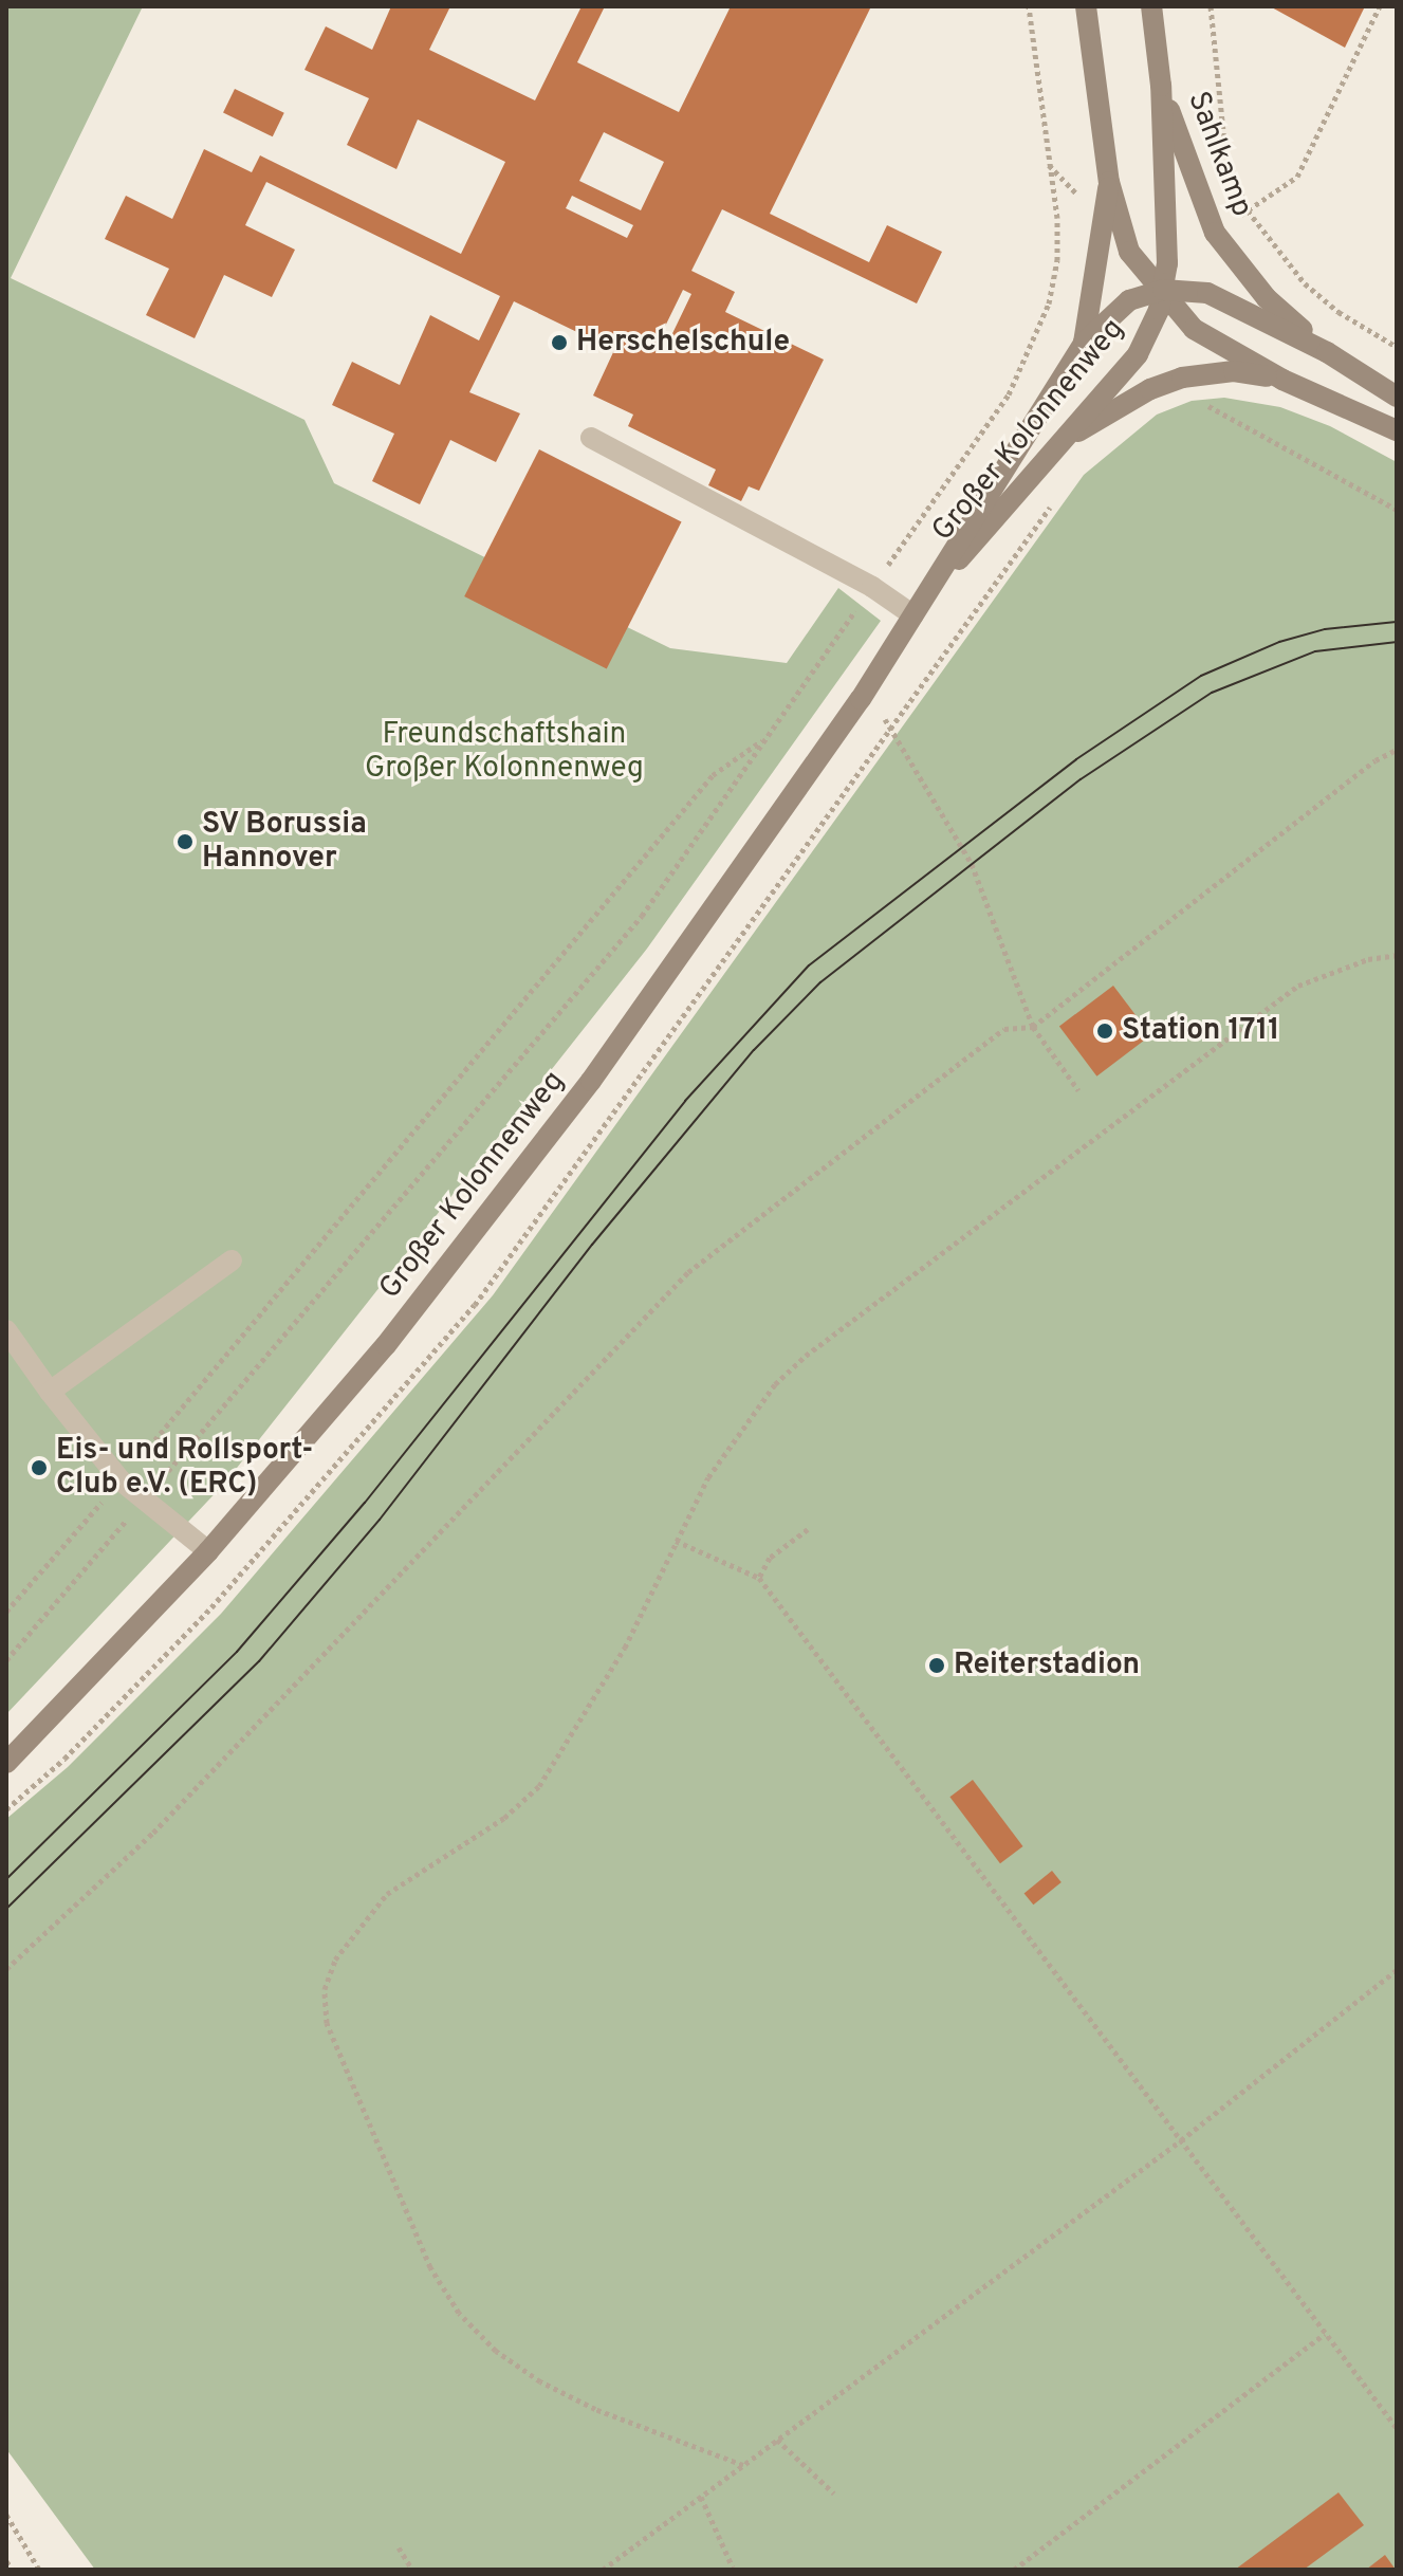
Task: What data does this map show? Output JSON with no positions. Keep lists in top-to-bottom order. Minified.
{"streets":{"street":["Sahlkamp","Großer Kolonnenweg"]},"crossings":[["Sahlkamp","Großer Kolonnenweg"]],"parks":["Freundschaftshain Großer Kolonnenweg"],"places":["Herschelschule","SV Borussia Hannover","Station 1711","Eis- und Rollsport- Club e.V. (ERC)","Reiterstadion"]}
